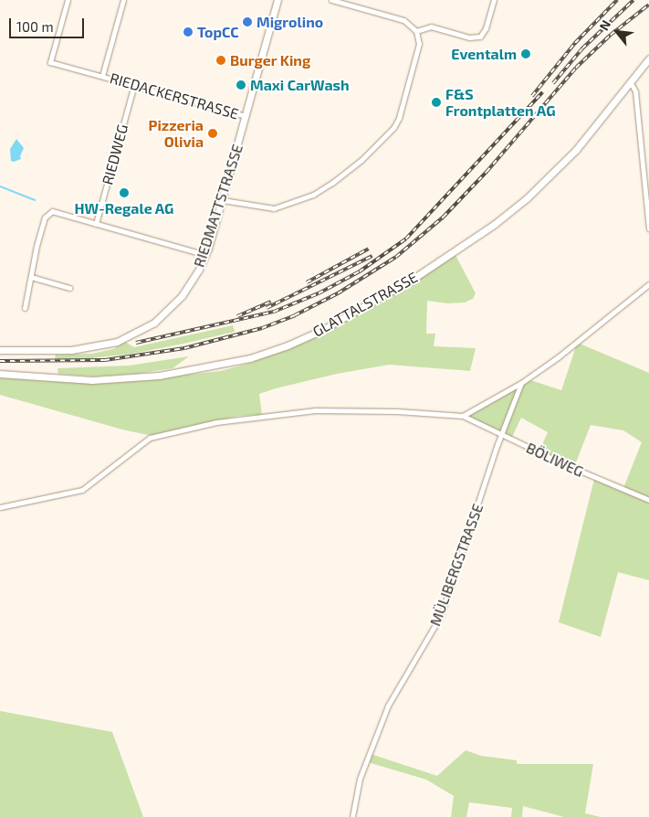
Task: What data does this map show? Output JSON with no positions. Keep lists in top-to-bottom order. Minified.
{"streets":{"street":["RIEDACKERSTRASSE","RIEDWEG","RIEDMATTSTRASSE","GLATTALSTRASSE","BÖLIWEG","MÜLIBERGSTRASSE"]},"crossings":[["RIEDACKERSTRASSE","RIEDWEG"],["RIEDACKERSTRASSE","RIEDMATTSTRASSE"],["BÖLIWEG","MÜLIBERGSTRASSE"]],"places":["Migrolino","TopCC","Eventalm","Burger King","Maxi CarWash","F&S Frontplatten AG","Pizzeria Olivia","HW-Regale AG"],"scale_bar":"100 m","north":"top left"}
